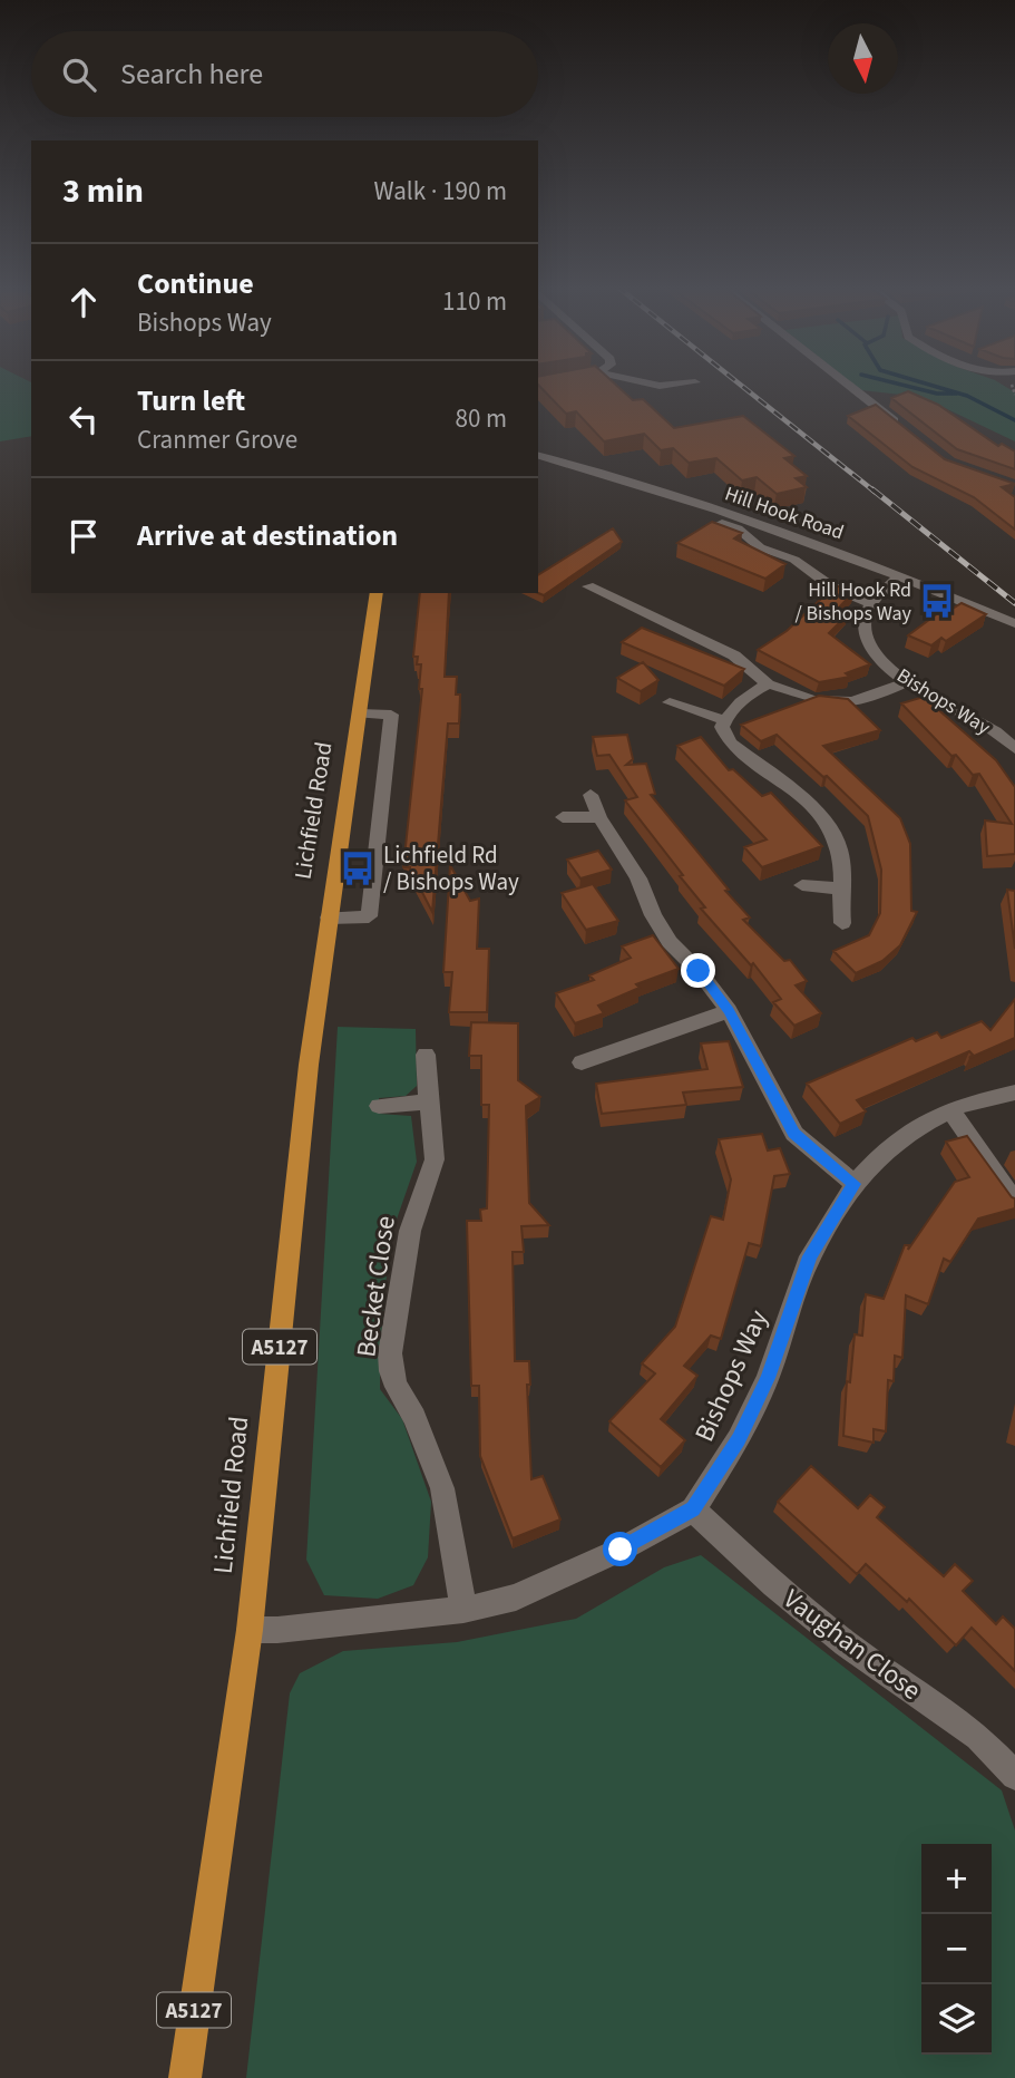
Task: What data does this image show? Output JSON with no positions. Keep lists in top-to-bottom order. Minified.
{"streets":{"main road":["Lichfield Road","A5127"],"street":["Hill Hook Road","Bishops Way","Becket Close","Vaughan Close"]},"crossings":[["Bishops Way","Lichfield Road"],["Bishops Way","Becket Close"],["Bishops Way","Vaughan Close"]],"places":{"bus stop":["Hill Hook Rd / Bishops Way","Lichfield Rd / Bishops Way"]},"north":"bottom","page":{"search":"Search here","heading":["3 min","Walk · 190 m"],"list":[["Continue","Bishops Way","110 m"],["Turn left","Cranmer Grove","80 m"],"Arrive at destination"],"map_buttons":["+","−"]}}
